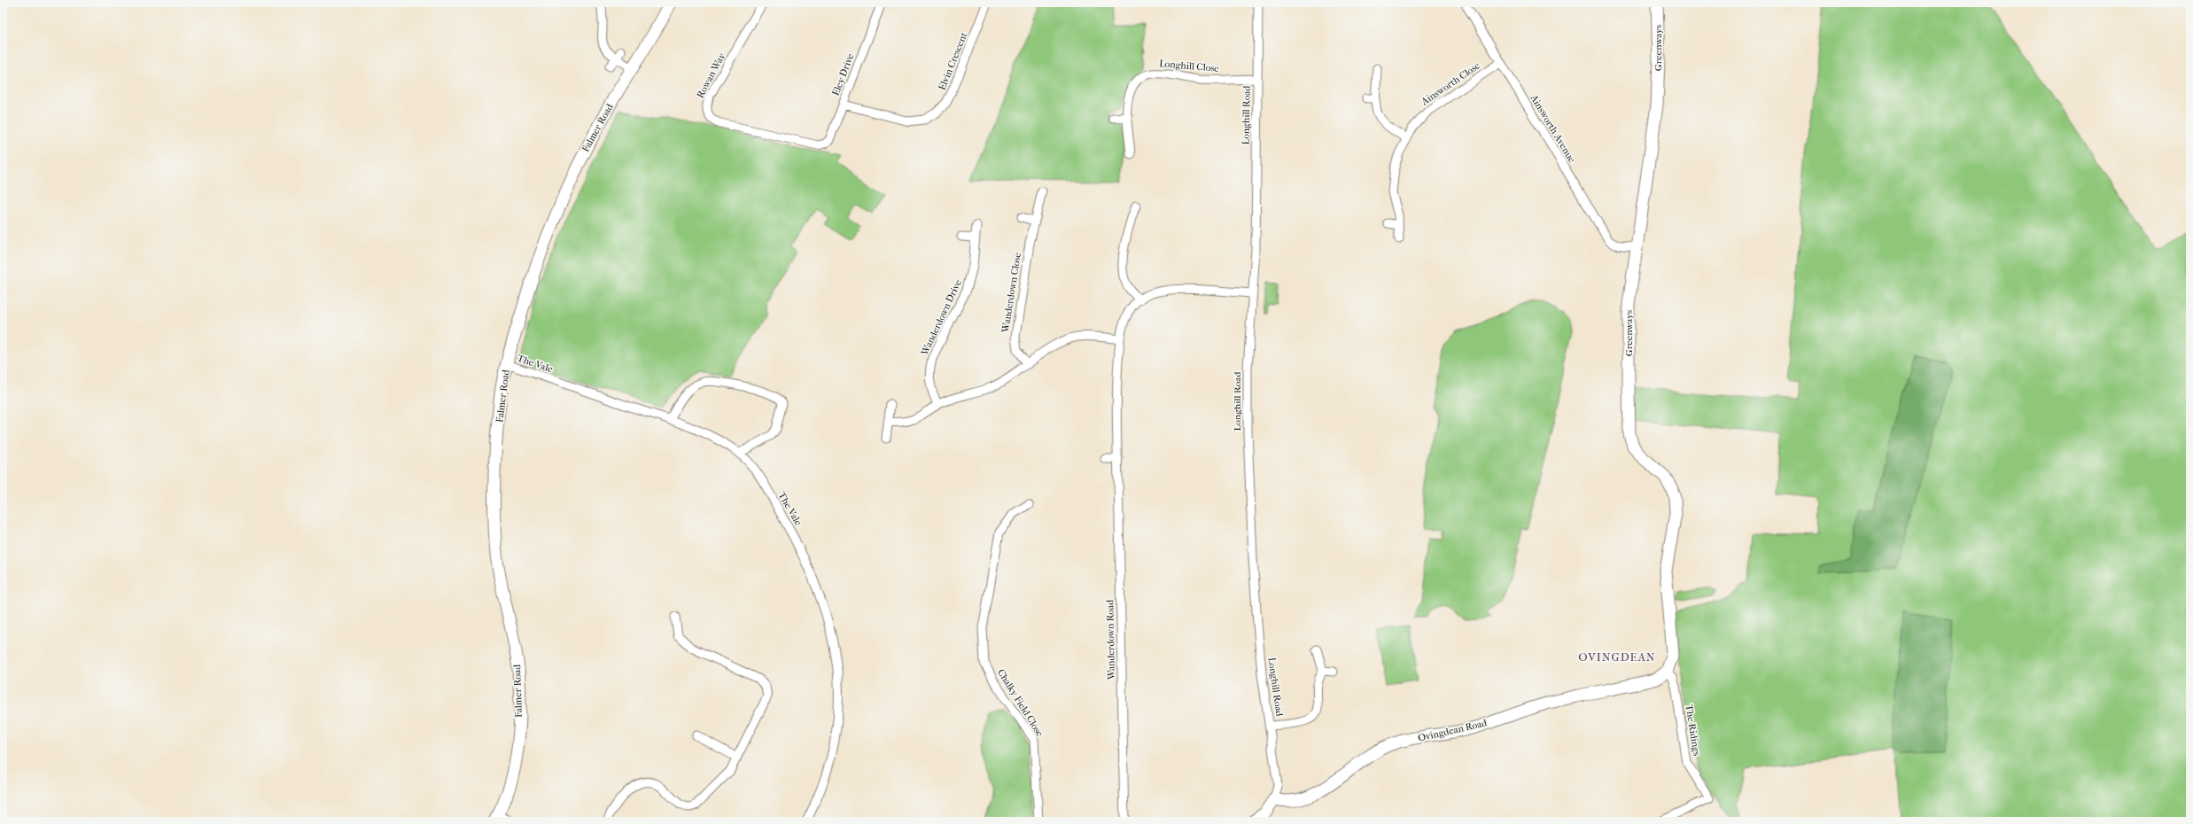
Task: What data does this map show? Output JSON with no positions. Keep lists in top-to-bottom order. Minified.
{"streets":{"street":["Greenways","Elvin Crescent","Longhill Close","Eley Drive","Rowan Way","Ainsworth Close","Longhill Road","Falmer Road","Ainsworth Avenue","Wanderdown Close","Wanderdown Drive","The Vale","Wanderdown Road","Chalky Field Close","Ovingdean Road","The Ridings"]},"crossings":[["Greenways","Ainsworth Avenue"],["Greenways","Ovingdean Road"],["Greenways","The Ridings"],["Elvin Crescent","Eley Drive"],["Longhill Close","Longhill Road"],["Eley Drive","Rowan Way"],["Ainsworth Close","Ainsworth Avenue"],["Longhill Road","Wanderdown Road"],["Longhill Road","Ovingdean Road"],["Falmer Road","The Vale"],["Ovingdean Road","The Ridings"]],"districts":["OVINGDEAN"]}
